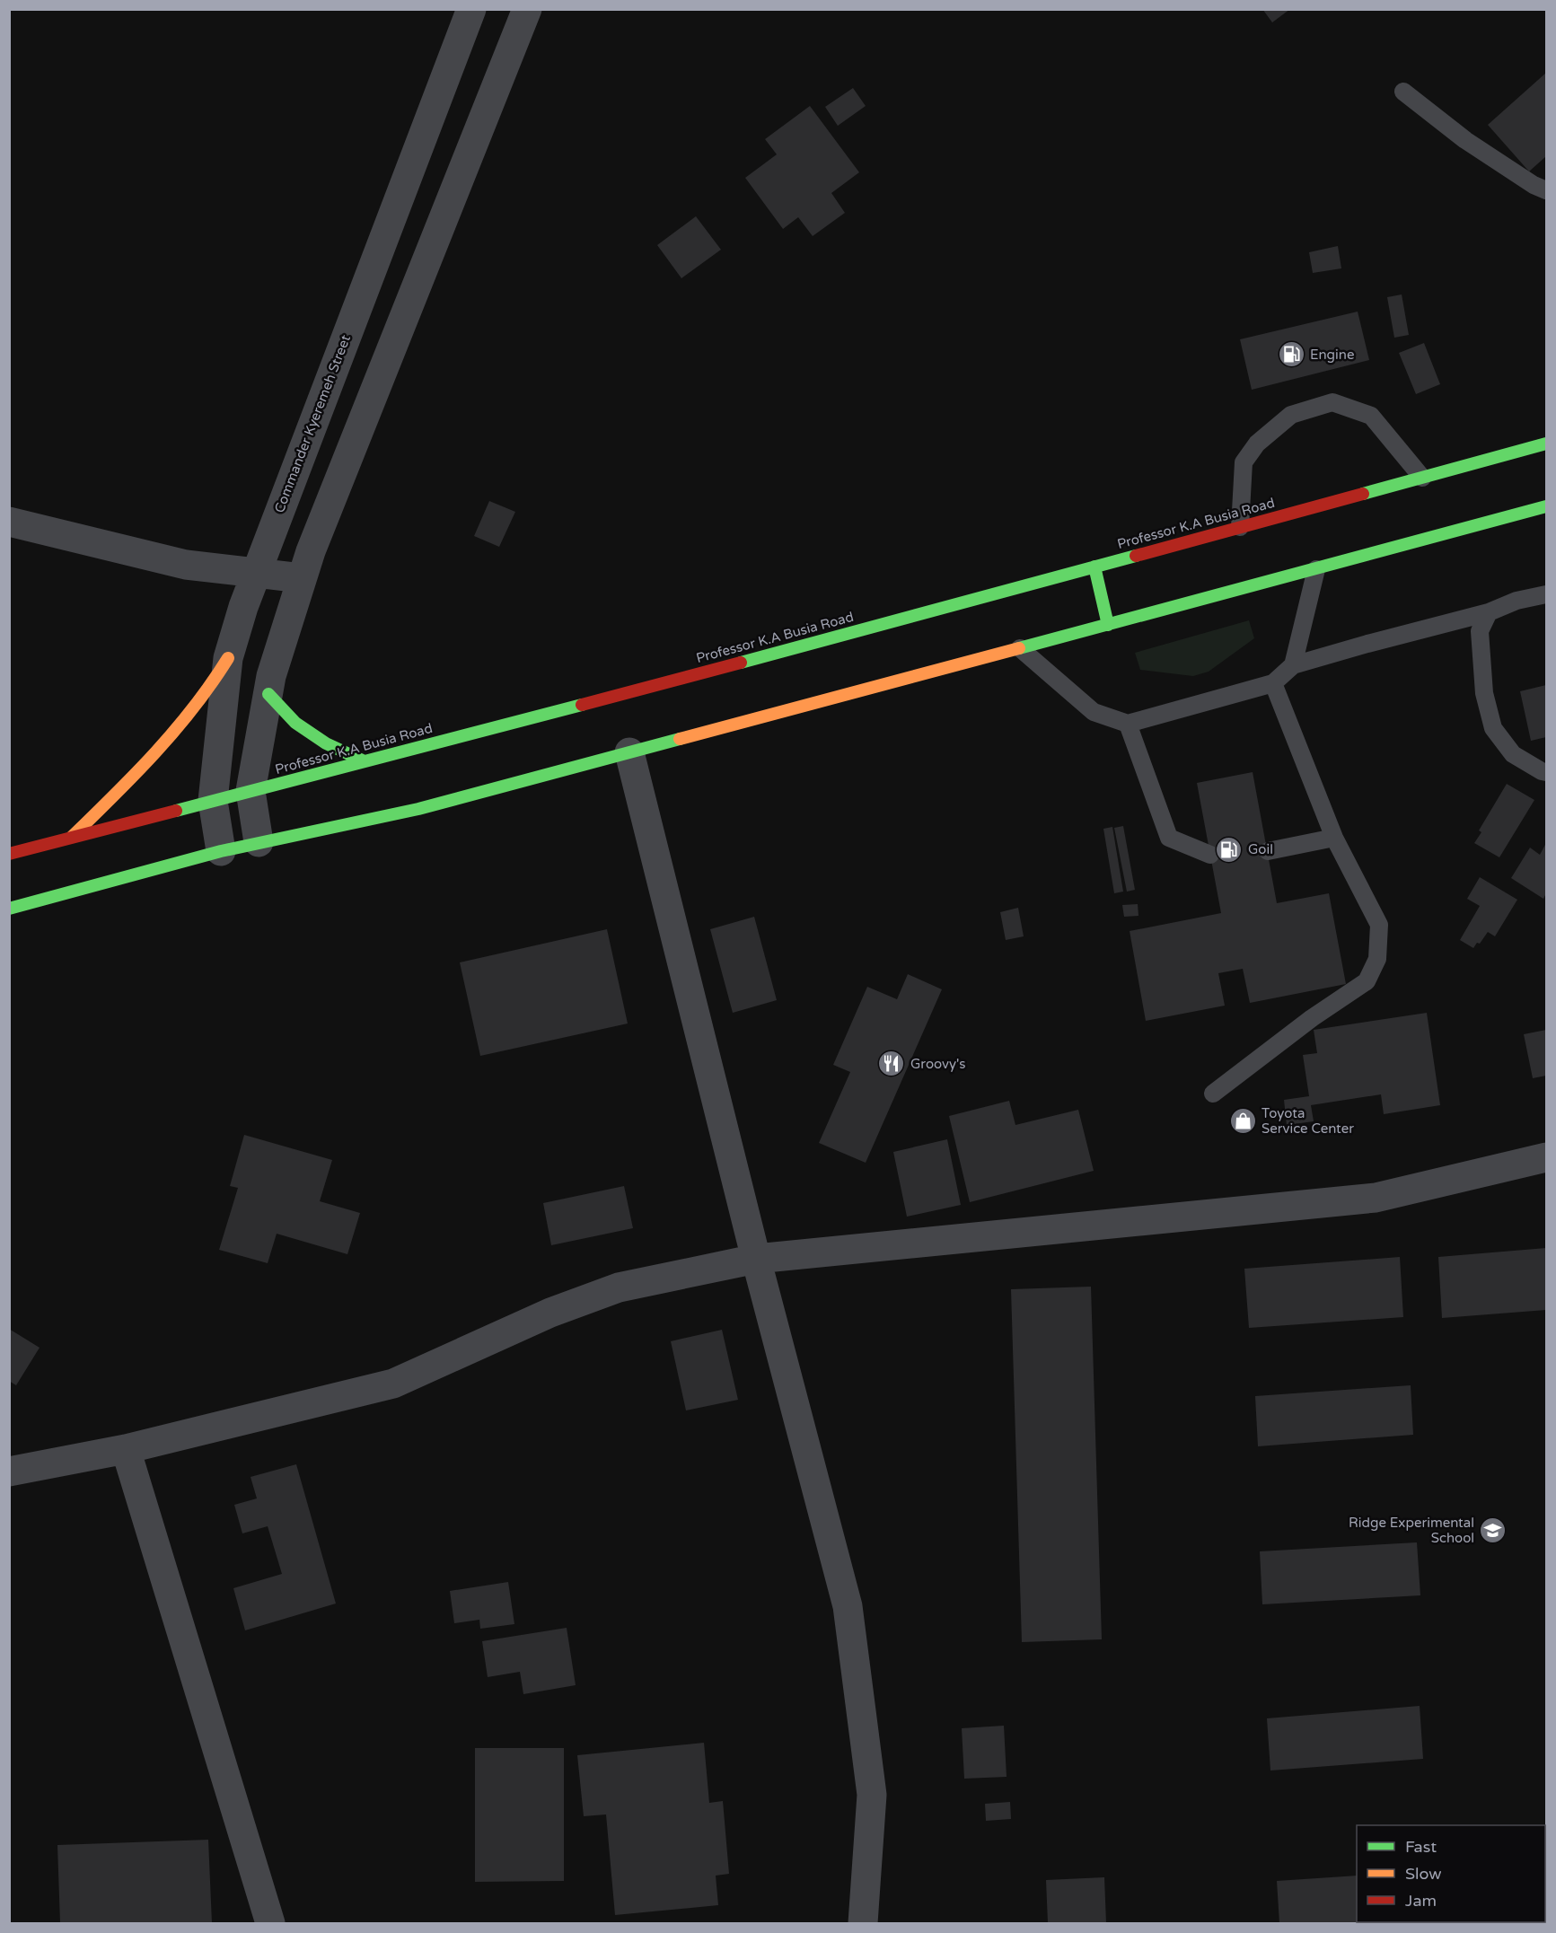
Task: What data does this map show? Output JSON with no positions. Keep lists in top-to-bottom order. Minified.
{"streets":{"main road":["Professor K.A Busia Road"],"street":["Commander Kyeremeh Street"]},"crossings":[["Commander Kyeremeh Street","Professor K.A Busia Road"]],"places":{"fuel station":["Engine","Goil"],"restaurant":["Groovy's"],"shop":["Toyota Service Center"],"school or university":["Ridge Experimental School"]},"legend":["Fast","Slow","Jam"]}
